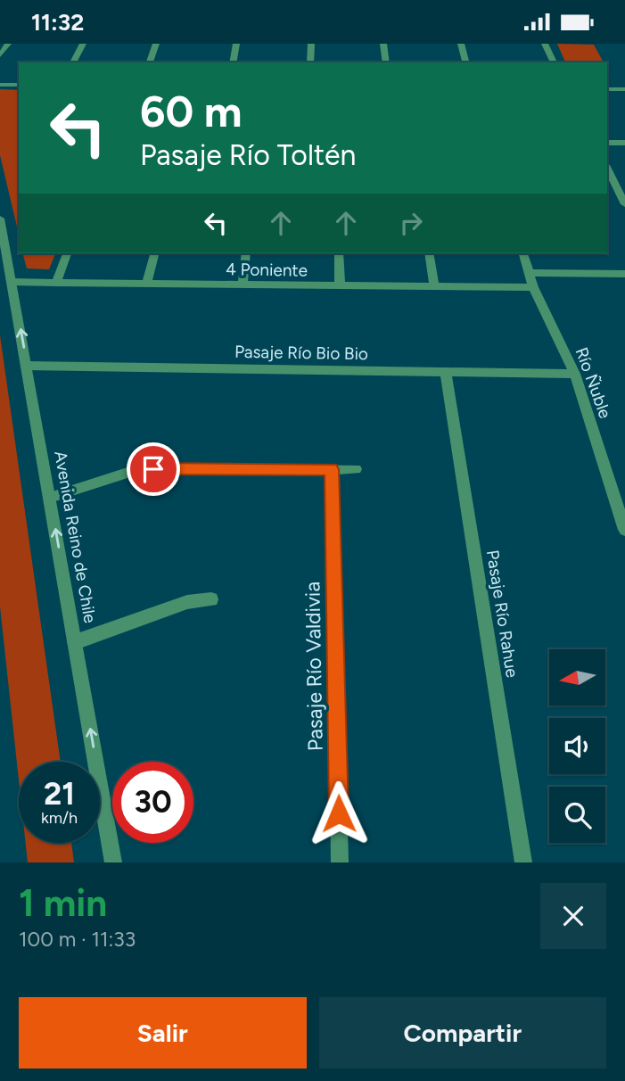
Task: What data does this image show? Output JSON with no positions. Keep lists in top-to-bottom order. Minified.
{"streets":{"street":["4 Poniente","Pasaje Río Bio Bio","Río Ñuble","Avenida Reino de Chile","Pasaje Río Rahue","Pasaje Río Valdivia"]},"crossings":[["4 Poniente","Río Ñuble"],["4 Poniente","Avenida Reino de Chile"],["Pasaje Río Bio Bio","Río Ñuble"],["Pasaje Río Bio Bio","Avenida Reino de Chile"],["Pasaje Río Bio Bio","Pasaje Río Rahue"]],"one_way":["Avenida Reino de Chile"],"north":"left","page":{"status":"11:32","turn":["60 m","Pasaje Río Toltén"],"speed":"21 km/h","limit":"30","heading":["1 min","100 m · 11:33"],"buttons":["Salir","Compartir"]}}
